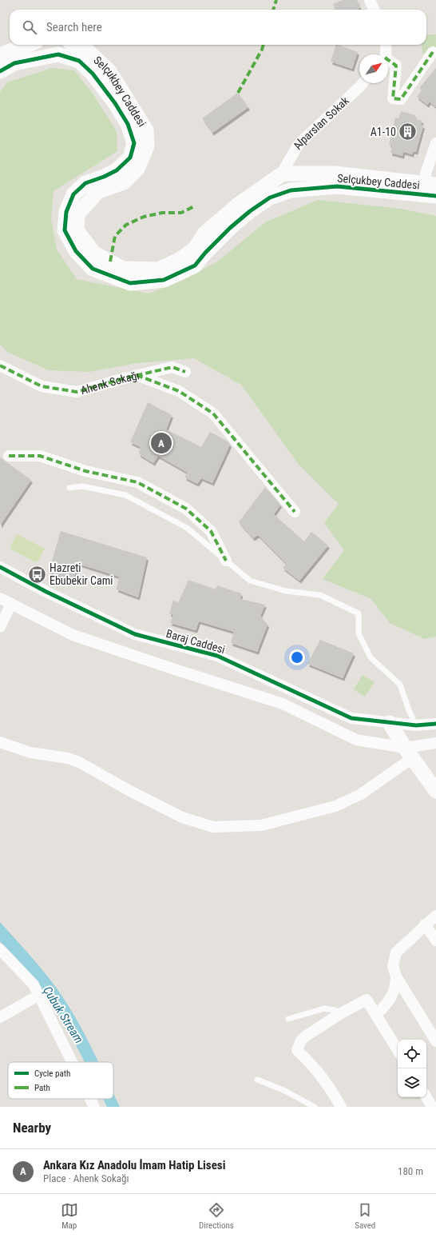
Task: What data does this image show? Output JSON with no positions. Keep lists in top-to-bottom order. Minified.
{"streets":{"street":["Selçukbey Caddesi","Alparslan Sokak","Ahenk Sokağı","Baraj Caddesi"]},"crossings":[["Selçukbey Caddesi","Alparslan Sokak"]],"water":["Çubuk Stream"],"places":{"building":["A1-10"],"bus stop":["Hazreti Ebubekir Cami"]},"legend":["Cycle path","Path"],"north":"top right","page":{"search":"Search here","pins":"A","heading":"Nearby","list":[{"mark":"A","name":"Ankara Kız Anadolu İmam Hatip Lisesi","note":"Place · Ahenk Sokağı","value":"180 m"}],"nav":["Map","Directions","Saved"]}}
